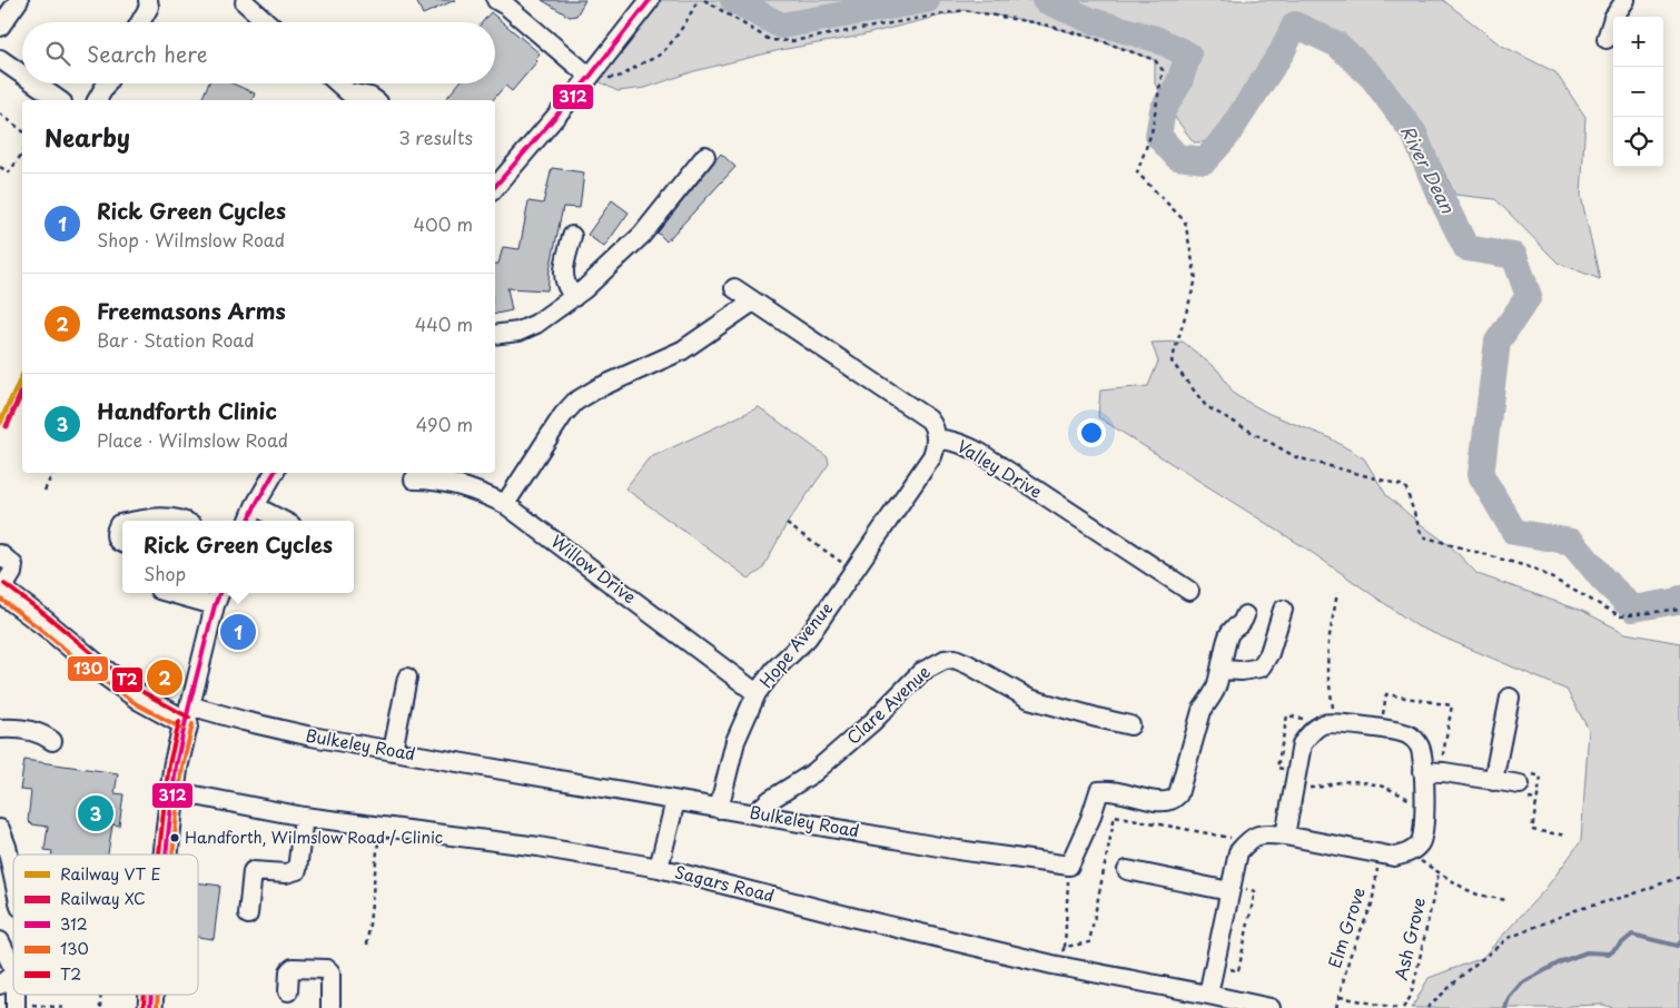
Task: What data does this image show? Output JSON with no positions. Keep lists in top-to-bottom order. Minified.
{"streets":{"street":["Valley Drive","Willow Drive","Hope Avenue","Clare Avenue","Bulkeley Road","Sagars Road"],"path":["Elm Grove","Ash Grove"]},"crossings":[["Valley Drive","Hope Avenue"],["Willow Drive","Hope Avenue"],["Hope Avenue","Bulkeley Road"],["Clare Avenue","Bulkeley Road"]],"water":["River Dean"],"places":["Handforth, Wilmslow Road / Clinic"],"lines":["transit line 312","rail line XC","transit line T2","transit line 130"],"legend":["Railway VT E","Railway XC","312","130","T2"],"page":{"map_buttons":["+","−"],"search":"Search here","heading":["Nearby","3 results"],"list":[{"mark":"1","name":"Rick Green Cycles","note":"Shop · Wilmslow Road","value":"400 m"},{"mark":"2","name":"Freemasons Arms","note":"Bar · Station Road","value":"440 m"},{"mark":"3","name":"Handforth Clinic","note":"Place · Wilmslow Road","value":"490 m"}],"popup":["Rick Green Cycles","Shop"],"pins":["1","2","3"]}}
